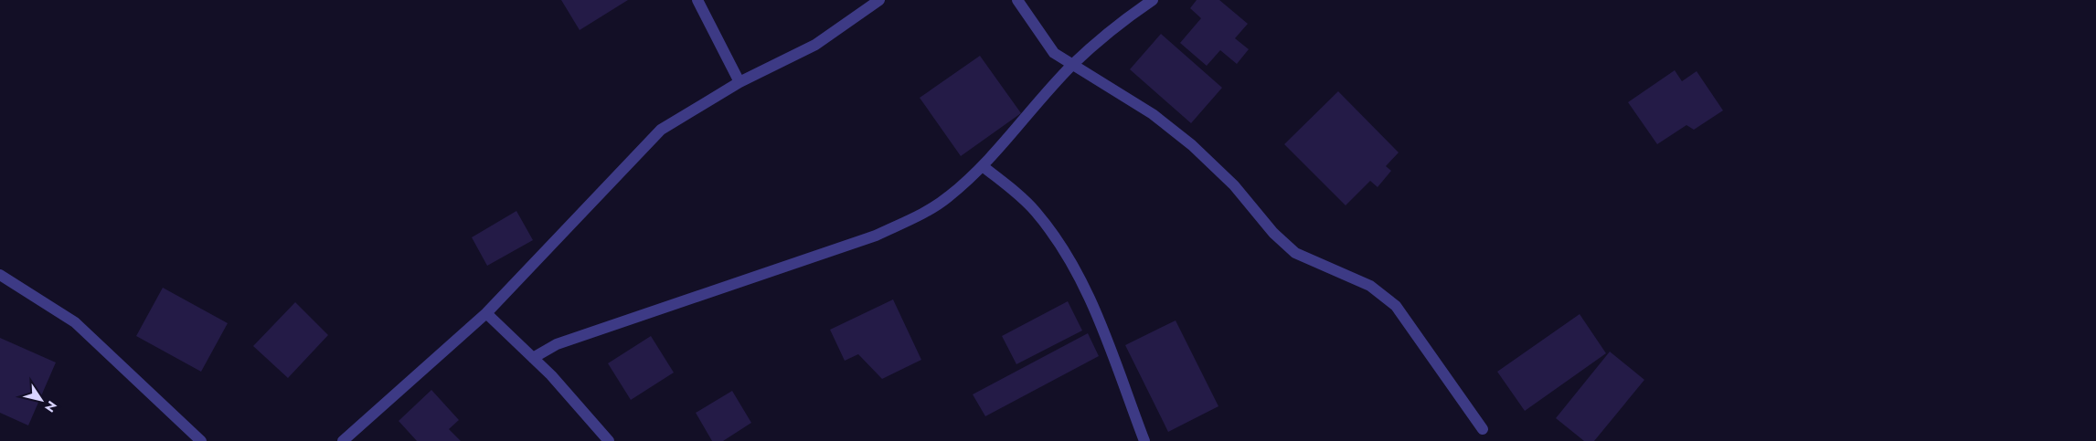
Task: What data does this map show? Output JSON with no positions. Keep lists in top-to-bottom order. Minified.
{"north":"bottom right"}
